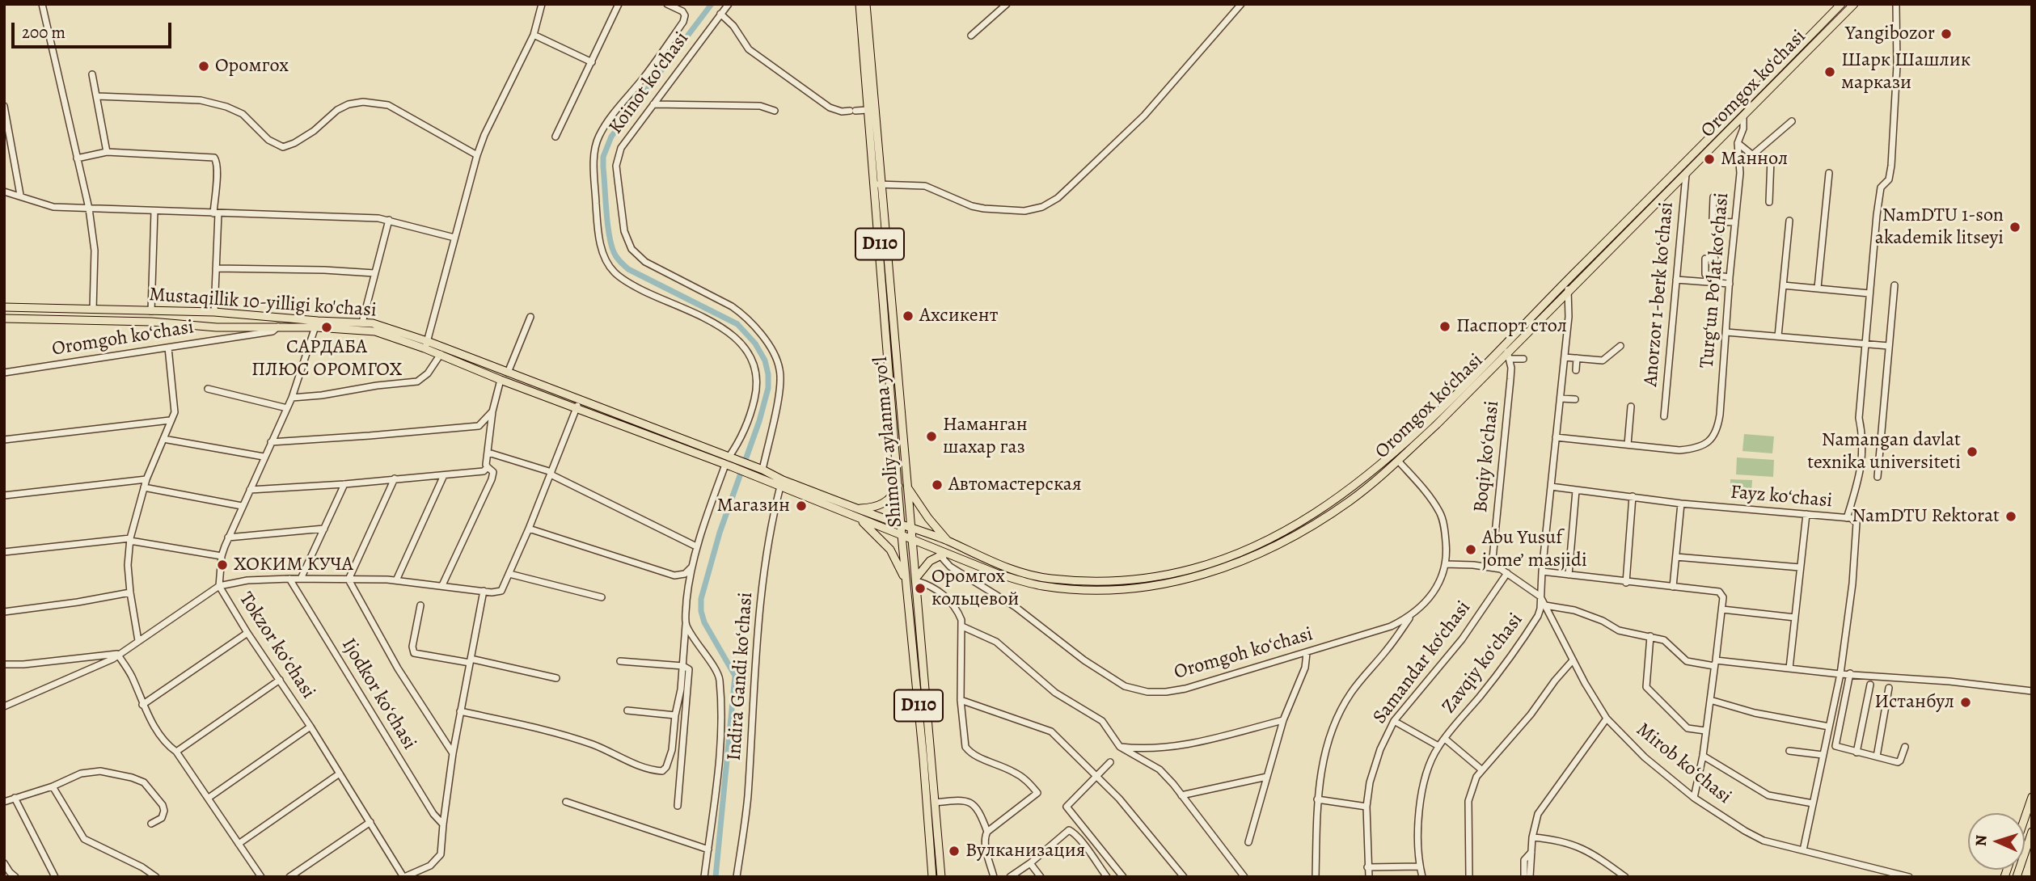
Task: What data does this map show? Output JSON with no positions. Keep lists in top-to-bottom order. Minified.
{"streets":{"main road":["Oromgox ko‘chasi","D110","Mustaqillik 10-yilligi ko'chasi","Shimoliy aylanma yoʻl"],"street":["Koinot koʻchasi","Turgʻun Poʻlat koʻchasi","Anorzor 1-berk koʻchasi","Oromgoh koʻchasi","Boqiy koʻchasi","Fayz koʻchasi","Tokzor koʻchasi","Samandar ko‘chasi","Zavqiy koʻchasi","Indira Gandi koʻchasi","Ijodkor koʻchasi","Mirob koʻchasi"]},"crossings":[["Oromgox ko‘chasi","Turgʻun Poʻlat koʻchasi"],["Oromgox ko‘chasi","Anorzor 1-berk koʻchasi"],["Oromgox ko‘chasi","Oromgoh koʻchasi"],["Oromgox ko‘chasi","Boqiy koʻchasi"],["Oromgox ko‘chasi","Zavqiy koʻchasi"],["Mustaqillik 10-yilligi ko'chasi","Oromgoh koʻchasi"],["Mustaqillik 10-yilligi ko'chasi","Tokzor koʻchasi"],["Fayz koʻchasi","Zavqiy koʻchasi"],["Zavqiy koʻchasi","Mirob koʻchasi"]],"places":["Yangibozor","Оромгох","Шарк Шашлик маркази","Маннол","NamDTU 1-son akademik litseyi","Ахсикент","Паспорт стол","САРДАБА ПЛЮС ОРОМГОХ","Наманган шахар газ","Namangan davlat texnika universiteti","Автомастерская","Магазин","NamDTU Rektorat","Abu Yusuf jome’ masjidi","ХОКИМ КУЧА","Оромгох кольцевой","Истанбул","Вулканизация"],"scale_bar":"200 m","north":"left"}
